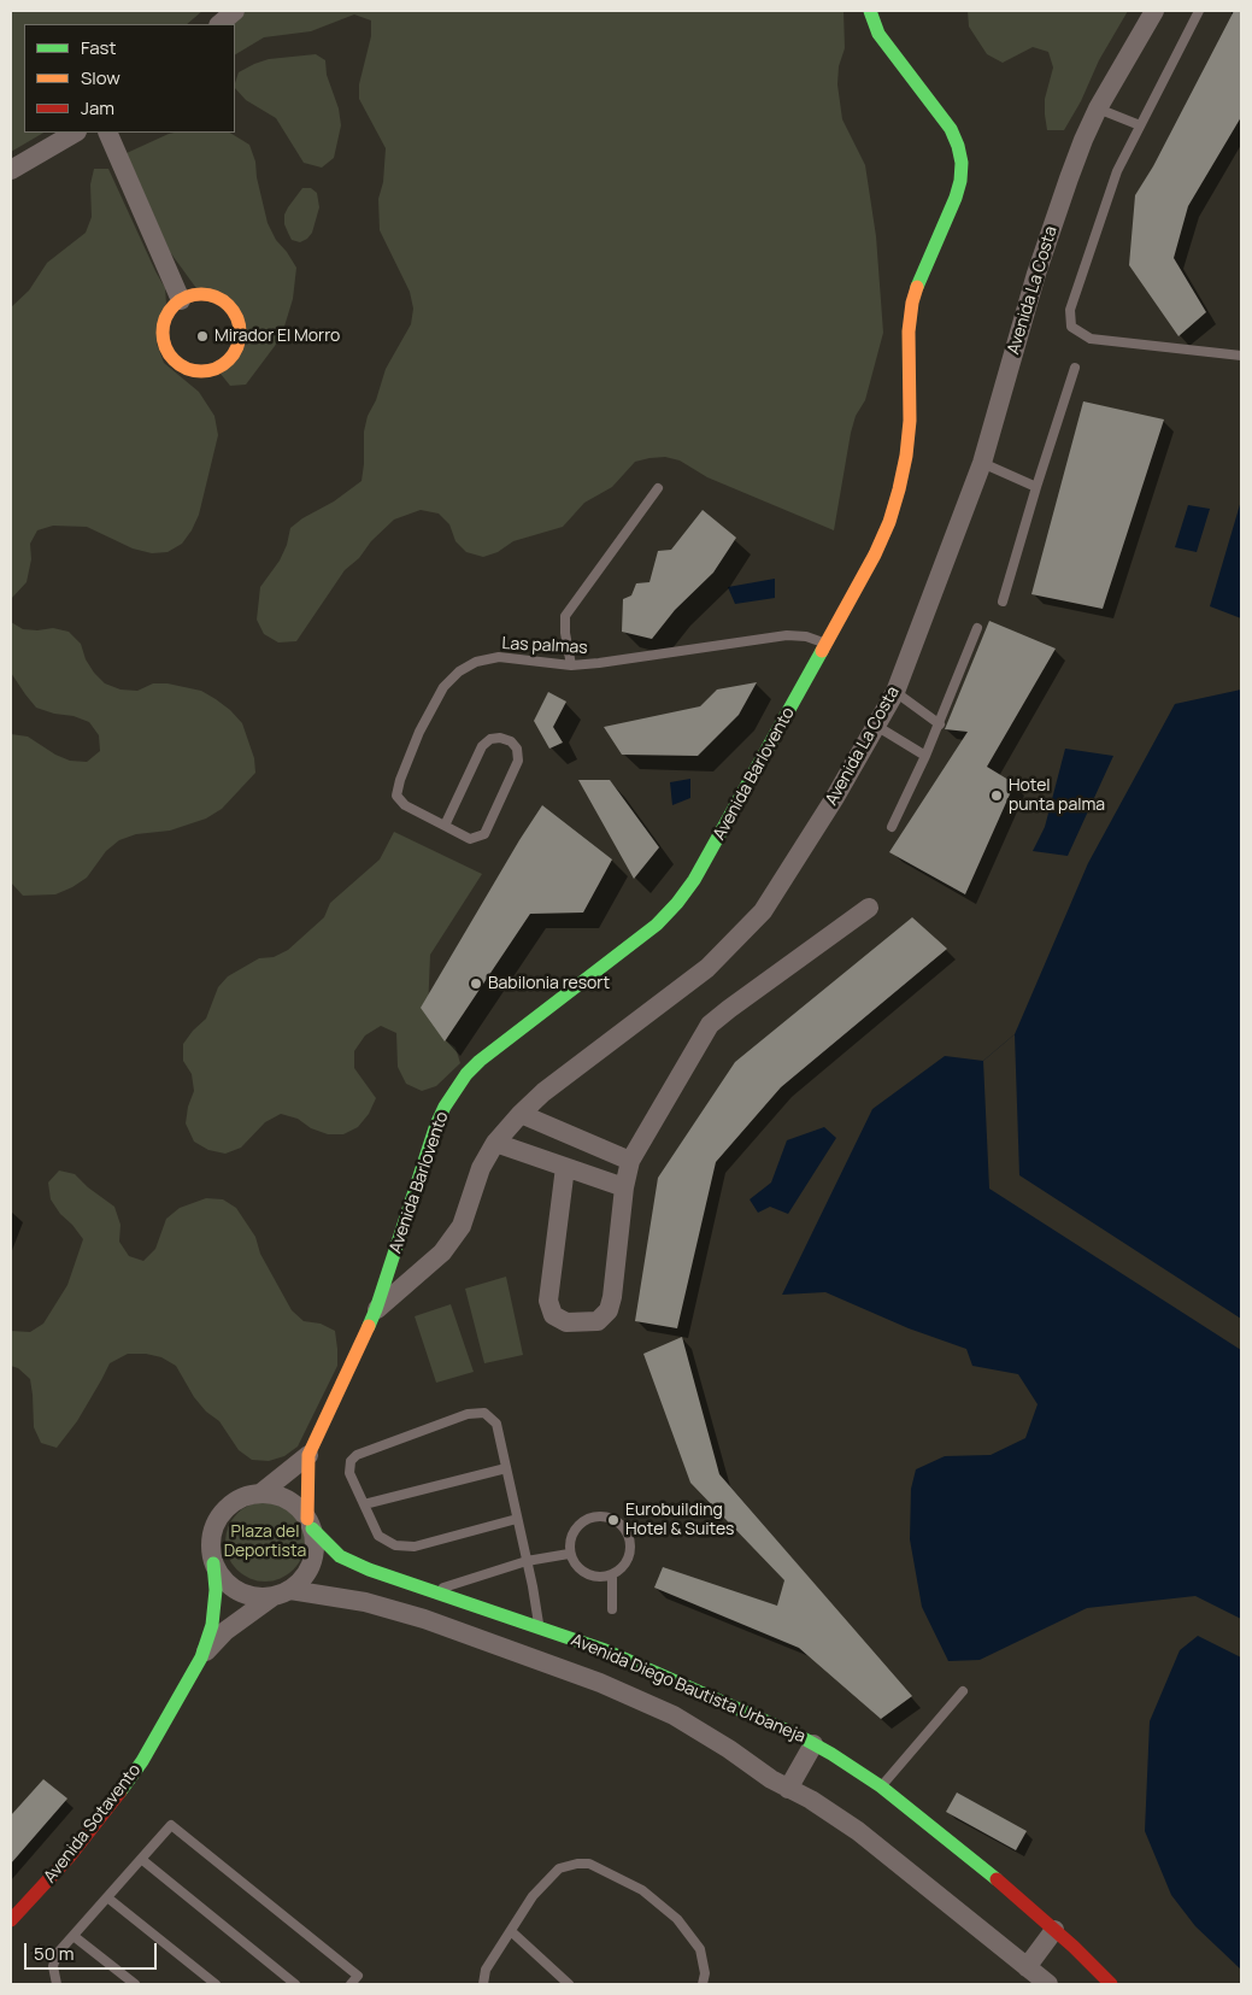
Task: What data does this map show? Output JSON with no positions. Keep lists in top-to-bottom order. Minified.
{"streets":{"street":["Avenida La Costa","Avenida Barlovento","Avenida Diego Bautista Urbaneja","Avenida Sotavento"],"lane":["Las palmas"]},"crossings":[["Avenida La Costa","Avenida Barlovento"],["Las palmas","Avenida Barlovento"],["Avenida Barlovento","Avenida Diego Bautista Urbaneja"],["Avenida Barlovento","Avenida Sotavento"],["Avenida Diego Bautista Urbaneja","Avenida Sotavento"]],"parks":["Plaza del Deportista"],"places":["Mirador El Morro","Hotel punta palma","Babilonia resort","Eurobuilding Hotel & Suites"],"legend":["Fast","Slow","Jam"],"scale_bar":"50 m"}
